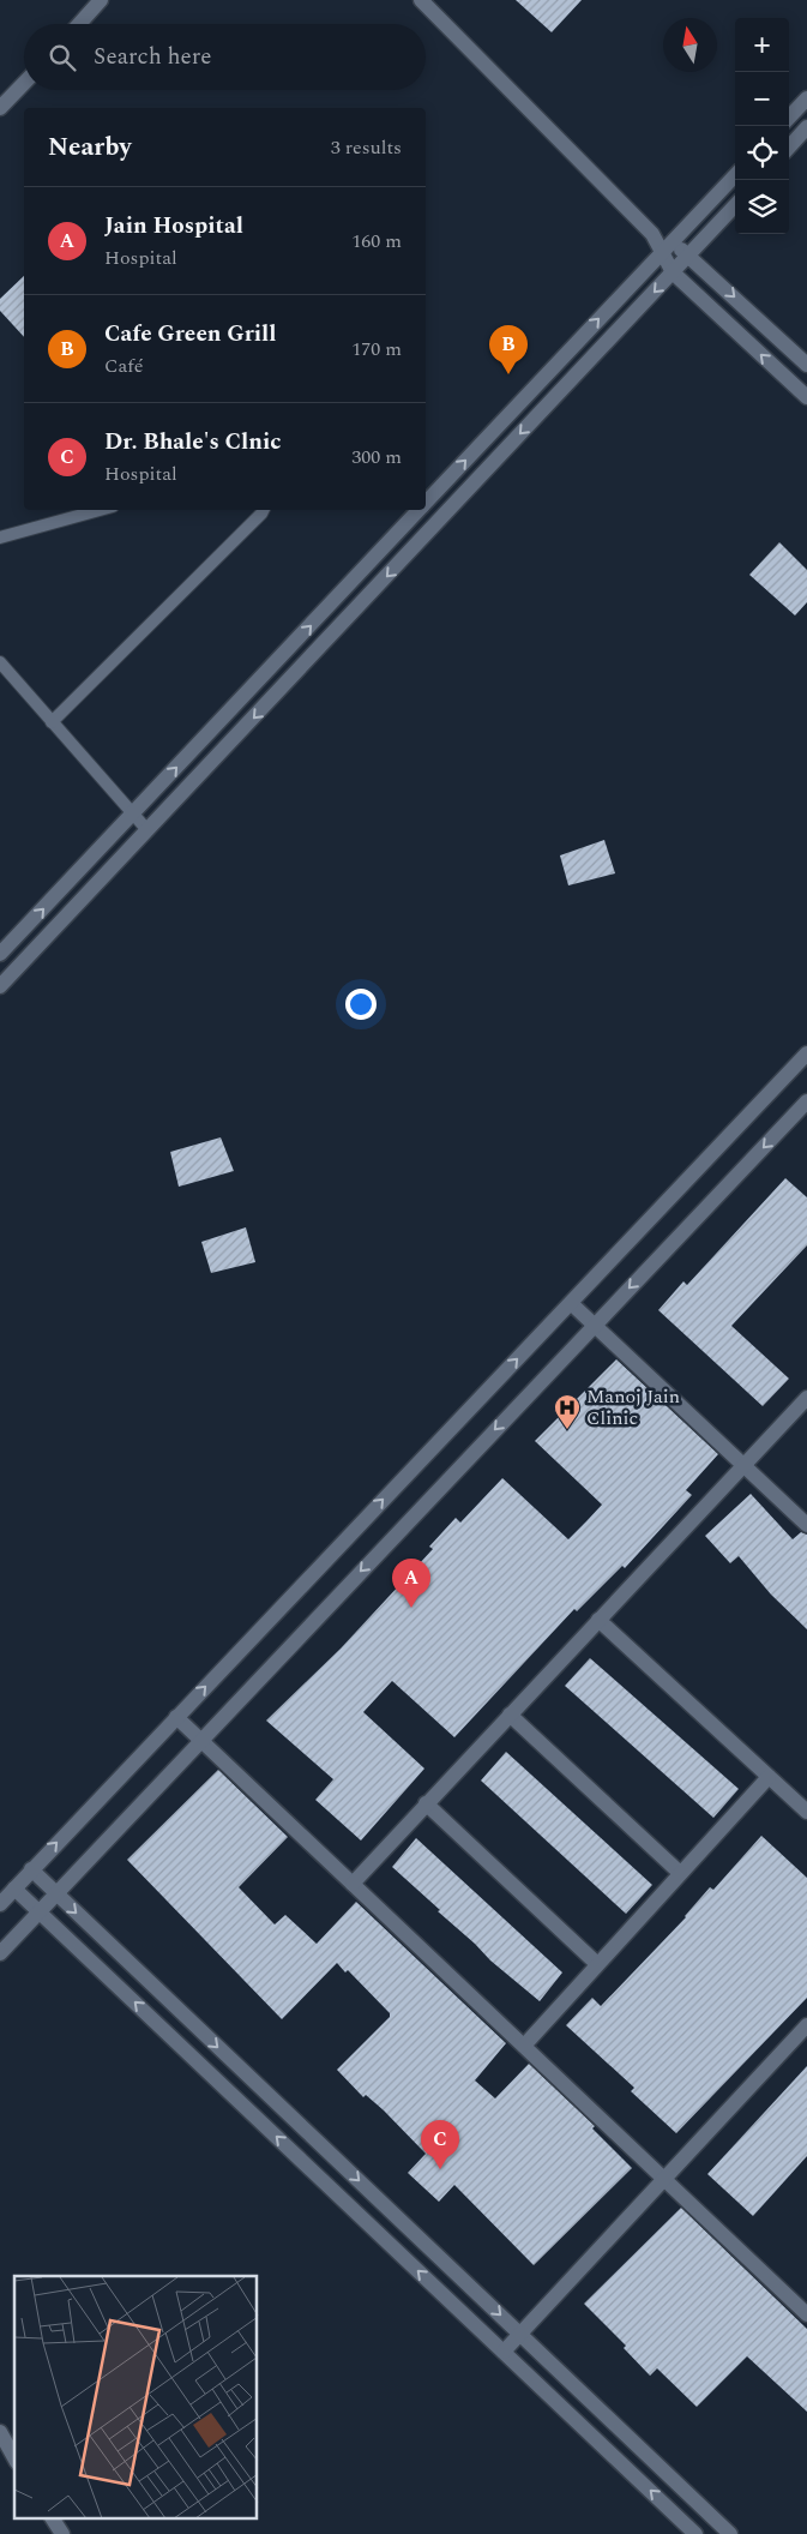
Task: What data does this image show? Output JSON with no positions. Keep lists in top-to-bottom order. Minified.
{"places":{"hospital":["Manoj Jain Clinic"]},"north":"top","page":{"map_buttons":["+","−"],"search":"Search here","heading":["Nearby","3 results"],"list":[{"mark":"A","name":"Jain Hospital","note":"Hospital","value":"160 m"},{"mark":"B","name":"Cafe Green Grill","note":"Café","value":"170 m"},{"mark":"C","name":"Dr. Bhale's Clnic","note":"Hospital","value":"300 m"}],"pins":["B","A","C"]}}
